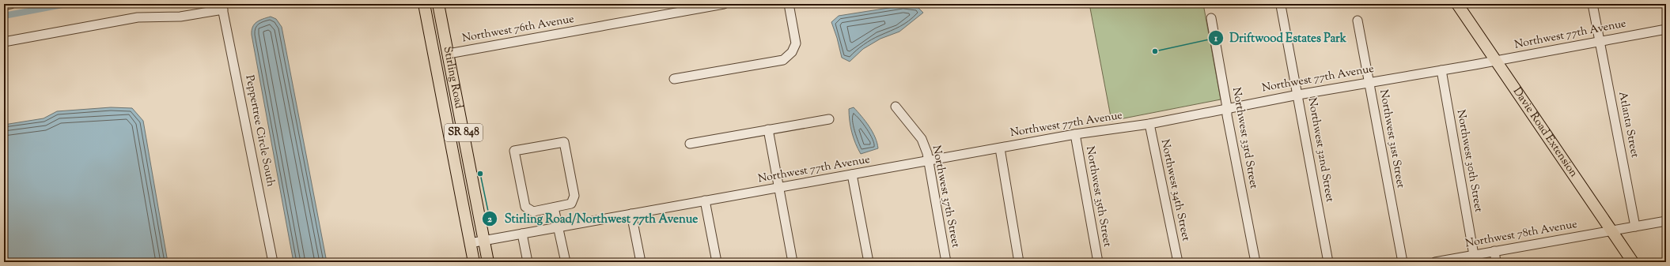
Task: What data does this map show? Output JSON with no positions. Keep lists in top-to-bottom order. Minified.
{"streets":{"main road":["Stirling Road","SR 848","Davie Road Extension"],"street":["Northwest 76th Avenue","Northwest 77th Avenue","Atlanta Street","Peppertree Circle South","Northwest 33rd Street","Northwest 31st Street","Northwest 32nd Street","Northwest 30th Street","Northwest 34th Street","Northwest 37th Street","Northwest 35th Street","Northwest 78th Avenue"]},"crossings":[["Northwest 76th Avenue","Stirling Road"],["Northwest 77th Avenue","Stirling Road"],["Northwest 77th Avenue","Atlanta Street"],["Northwest 77th Avenue","Davie Road Extension"],["Northwest 77th Avenue","Northwest 33rd Street"],["Northwest 77th Avenue","Northwest 31st Street"],["Northwest 77th Avenue","Northwest 32nd Street"],["Northwest 77th Avenue","Northwest 30th Street"],["Northwest 77th Avenue","Northwest 34th Street"],["Northwest 77th Avenue","Northwest 37th Street"],["Northwest 77th Avenue","Northwest 35th Street"],["Davie Road Extension","Northwest 78th Avenue"],["Northwest 30th Street","Northwest 78th Avenue"]],"places":["Driftwood Estates Park","Stirling Road/Northwest 77th Avenue"]}
